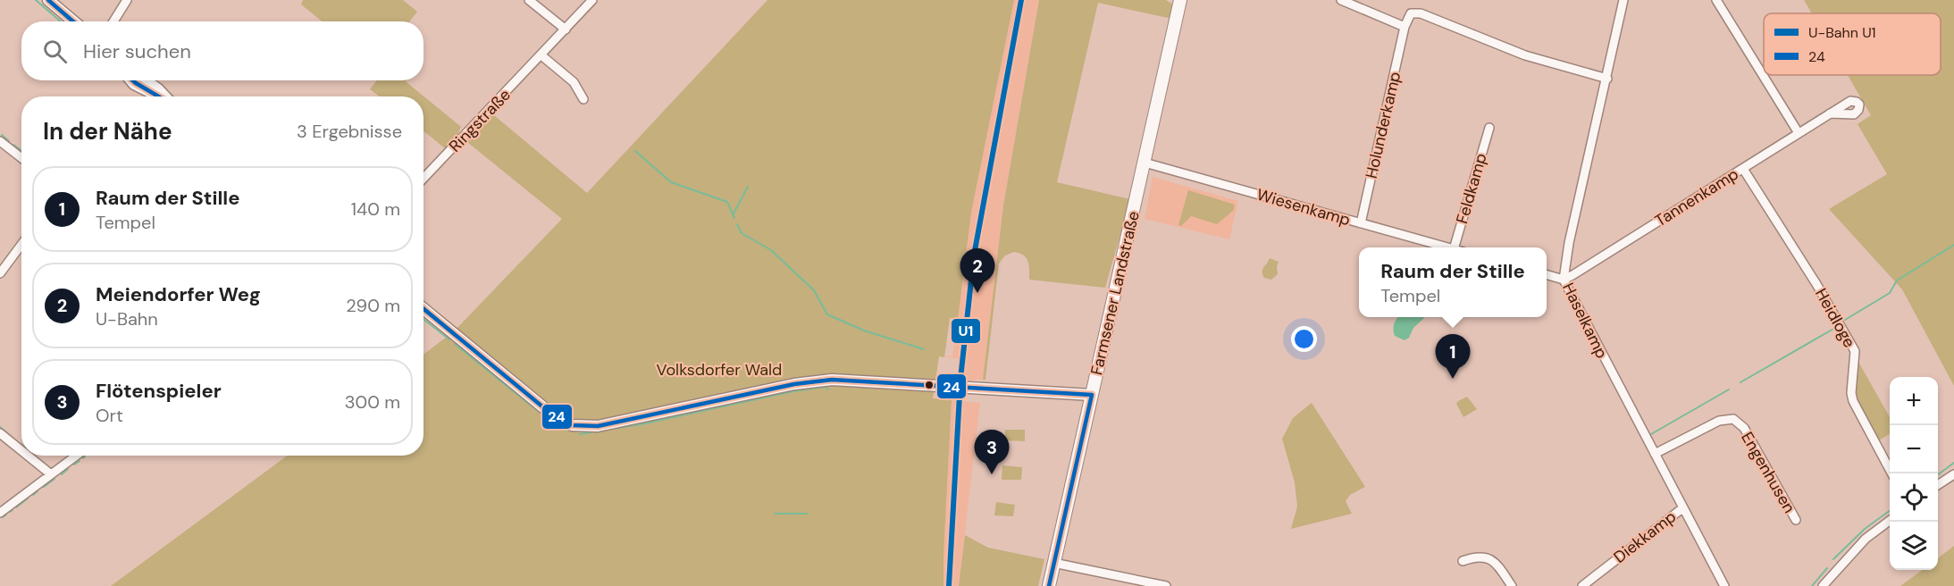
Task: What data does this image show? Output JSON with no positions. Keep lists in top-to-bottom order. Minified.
{"streets":{"main road":["Farmsener Landstraße"],"street":["Ringstraße","Holunderkamp","Feldkamp","Tannenkamp","Wiesenkamp","Heidloge","Haselkamp","Engenhusen","Diekkamp"]},"crossings":[["Holunderkamp","Wiesenkamp"],["Tannenkamp","Heidloge"],["Tannenkamp","Haselkamp"],["Wiesenkamp","Farmsener Landstraße"],["Haselkamp","Engenhusen"],["Haselkamp","Diekkamp"]],"parks":["Volksdorfer Wald"],"lines":["metro line U1","transit line 24"],"legend":["U-Bahn U1","24"],"page":{"search":"Hier suchen","heading":["In der Nähe","3 Ergebnisse"],"list":[{"mark":"1","name":"Raum der Stille","note":"Tempel","value":"140 m"},{"mark":"2","name":"Meiendorfer Weg","note":"U-Bahn","value":"290 m"},{"mark":"3","name":"Flötenspieler","note":"Ort","value":"300 m"}],"popup":["Raum der Stille","Tempel"],"pins":["2","1","3"],"map_buttons":["+","−"]}}
